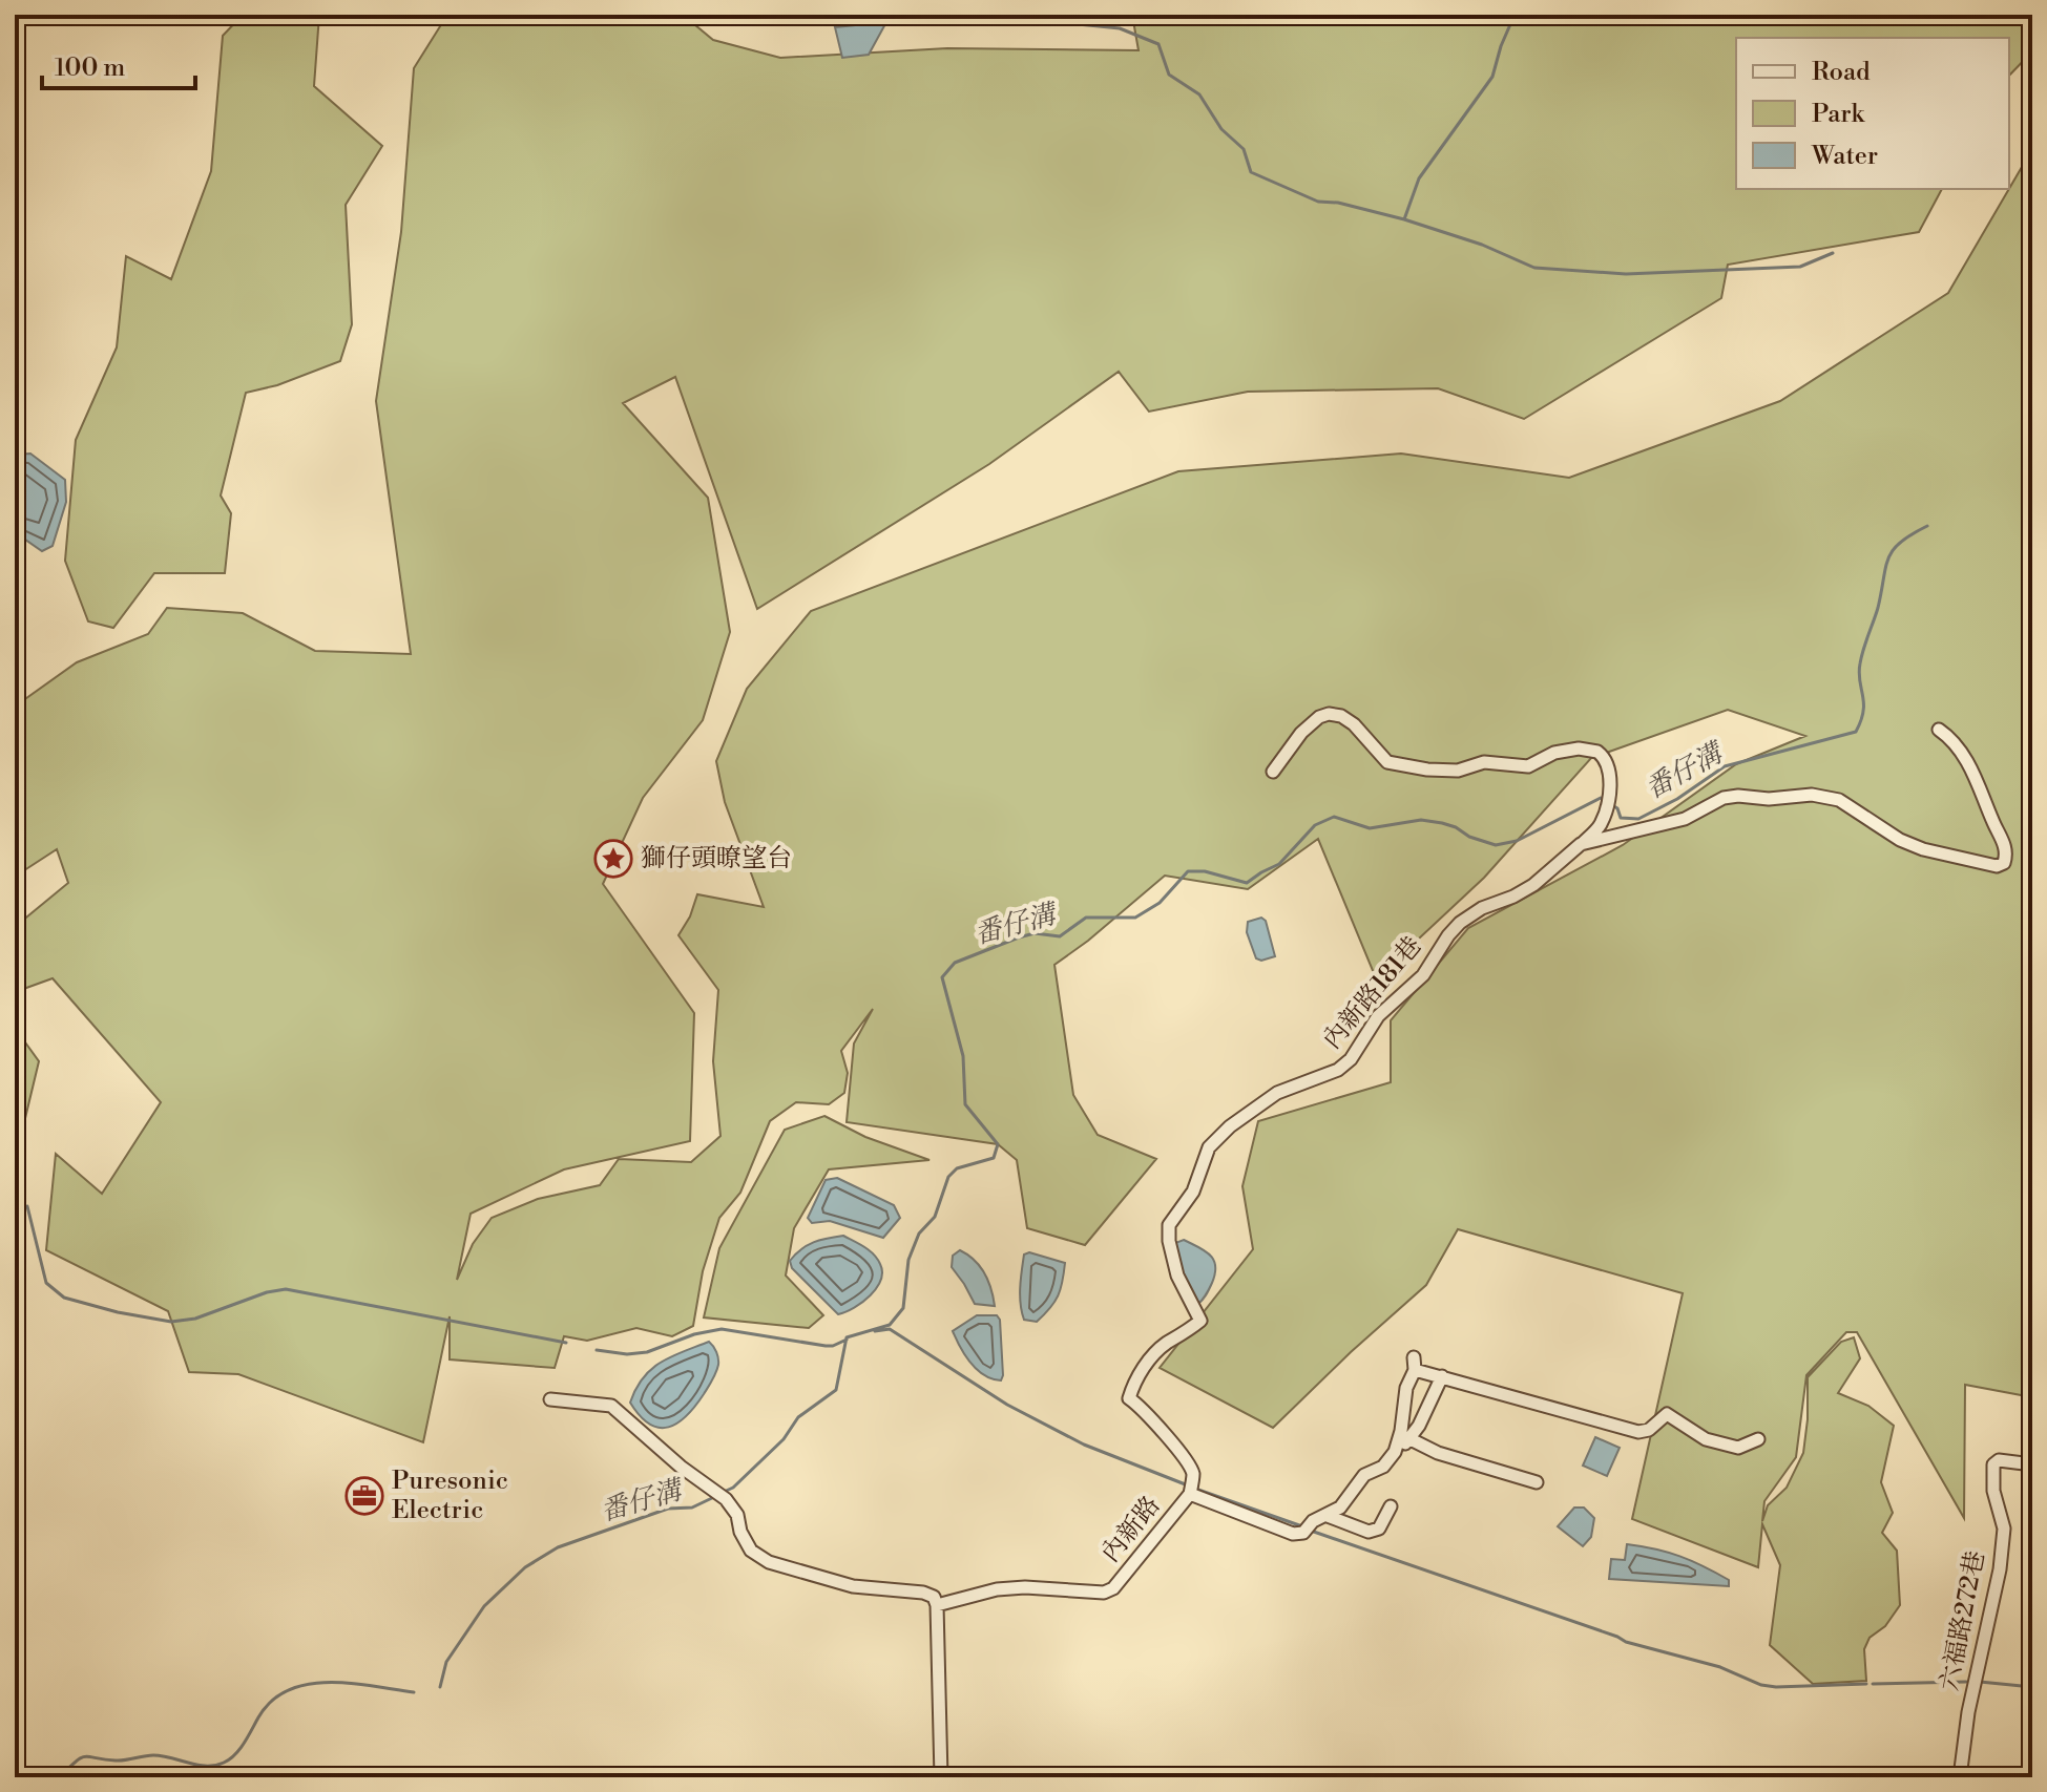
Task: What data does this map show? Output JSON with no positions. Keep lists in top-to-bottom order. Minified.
{"streets":{"street":["內新路181巷","內新路","六福路272巷"]},"crossings":[["內新路181巷","內新路"]],"water":["番仔溝"],"places":{"place":["獅仔頭暸望台"],"office":["Puresonic Electric"]},"legend":["Road","Park","Water"],"scale_bar":"100 m"}
